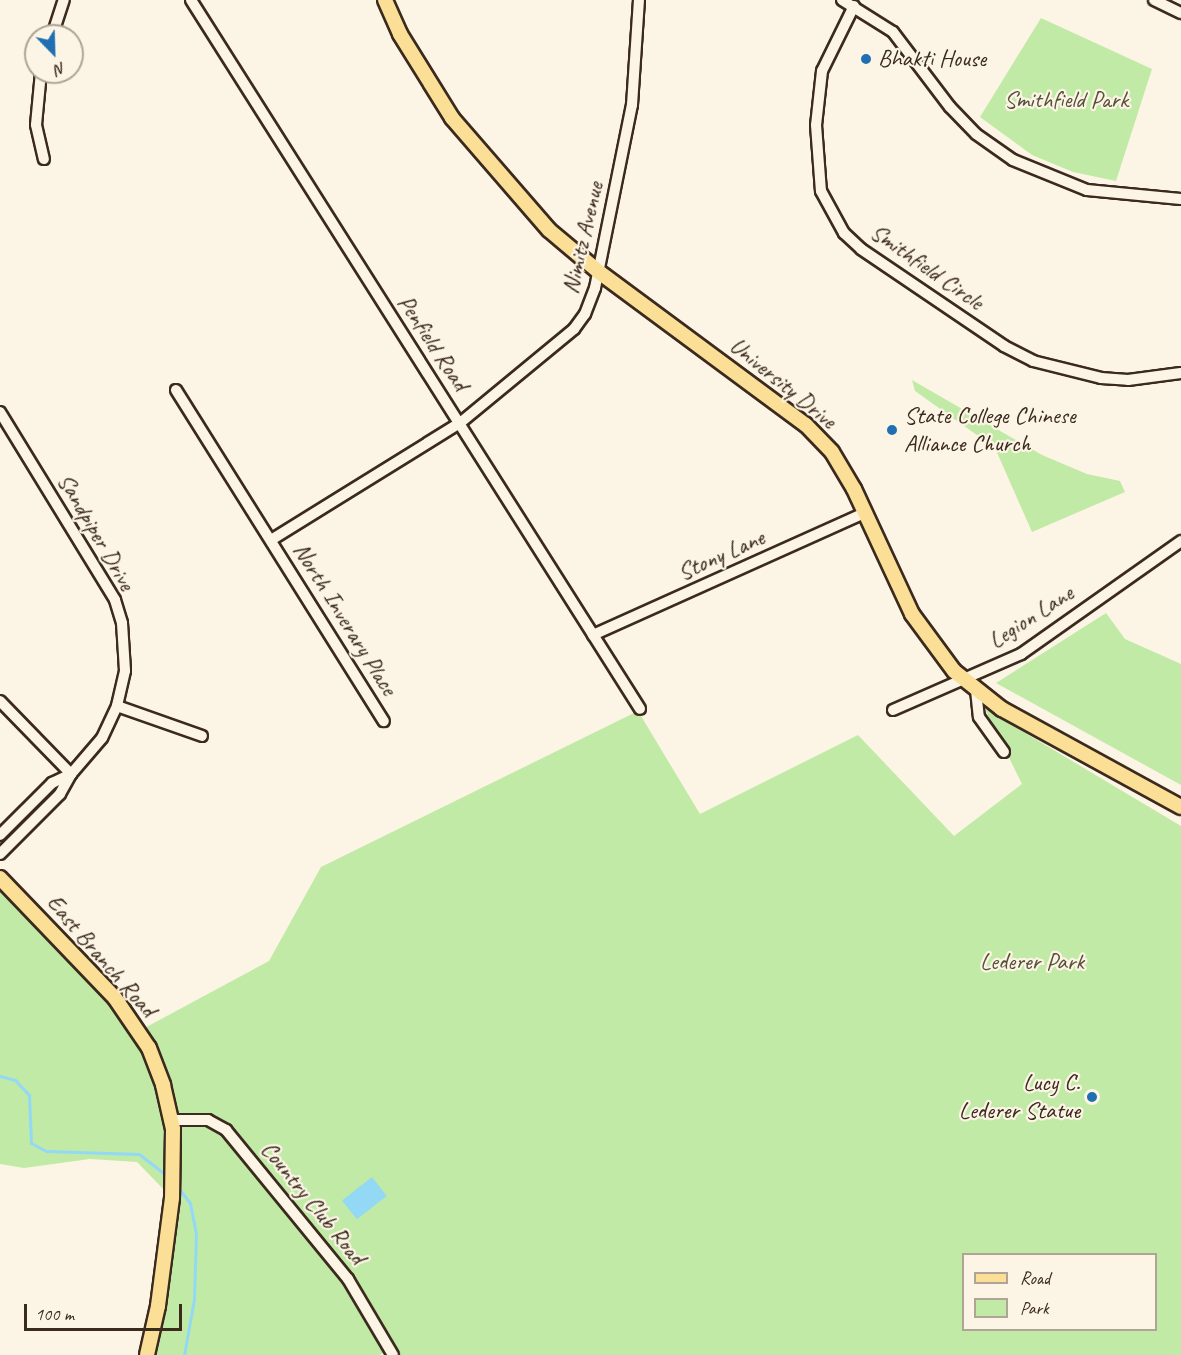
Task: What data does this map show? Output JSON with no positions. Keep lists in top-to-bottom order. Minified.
{"streets":{"main road":["University Drive","East Branch Road"],"street":["Nimitz Avenue","Smithfield Circle","Penfield Road","Sandpiper Drive","Stony Lane","Legion Lane","North Inverary Place","Country Club Road"]},"crossings":[["Nimitz Avenue","Penfield Road"],["Nimitz Avenue","University Drive"],["Nimitz Avenue","North Inverary Place"],["Penfield Road","Stony Lane"],["University Drive","Stony Lane"],["University Drive","Legion Lane"],["East Branch Road","Country Club Road"]],"parks":["Smithfield Park","Lederer Park"],"places":["Bhakti House","State College Chinese Alliance Church","Lucy C. Lederer Statue"],"legend":["Road","Park"],"scale_bar":"100 m","north":"bottom right"}
